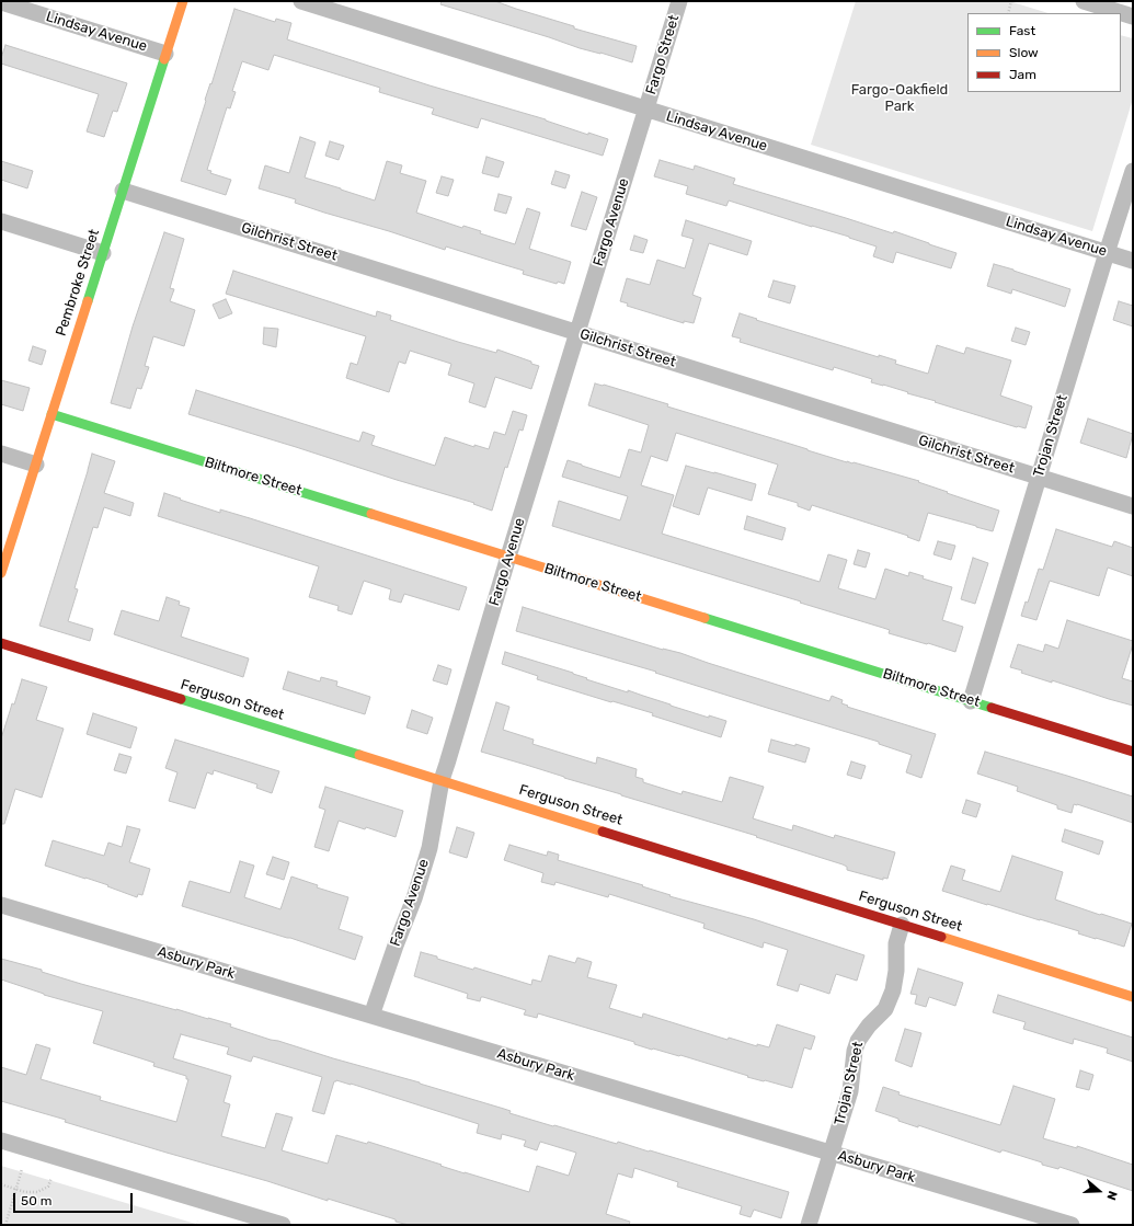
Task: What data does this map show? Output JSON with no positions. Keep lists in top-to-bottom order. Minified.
{"streets":{"street":["Lindsay Avenue","Fargo Street","Fargo Avenue","Gilchrist Street","Pembroke Street","Trojan Street","Biltmore Street","Ferguson Street","Asbury Park"]},"crossings":[["Lindsay Avenue","Fargo Street"],["Lindsay Avenue","Fargo Avenue"],["Lindsay Avenue","Pembroke Street"],["Lindsay Avenue","Trojan Street"],["Fargo Street","Fargo Avenue"],["Fargo Avenue","Gilchrist Street"],["Fargo Avenue","Biltmore Street"],["Fargo Avenue","Ferguson Street"],["Fargo Avenue","Asbury Park"],["Gilchrist Street","Pembroke Street"],["Gilchrist Street","Trojan Street"],["Pembroke Street","Biltmore Street"],["Trojan Street","Biltmore Street"],["Trojan Street","Ferguson Street"],["Trojan Street","Asbury Park"]],"parks":["Fargo-Oakfield Park"],"legend":["Fast","Slow","Jam"],"scale_bar":"50 m","north":"right"}
